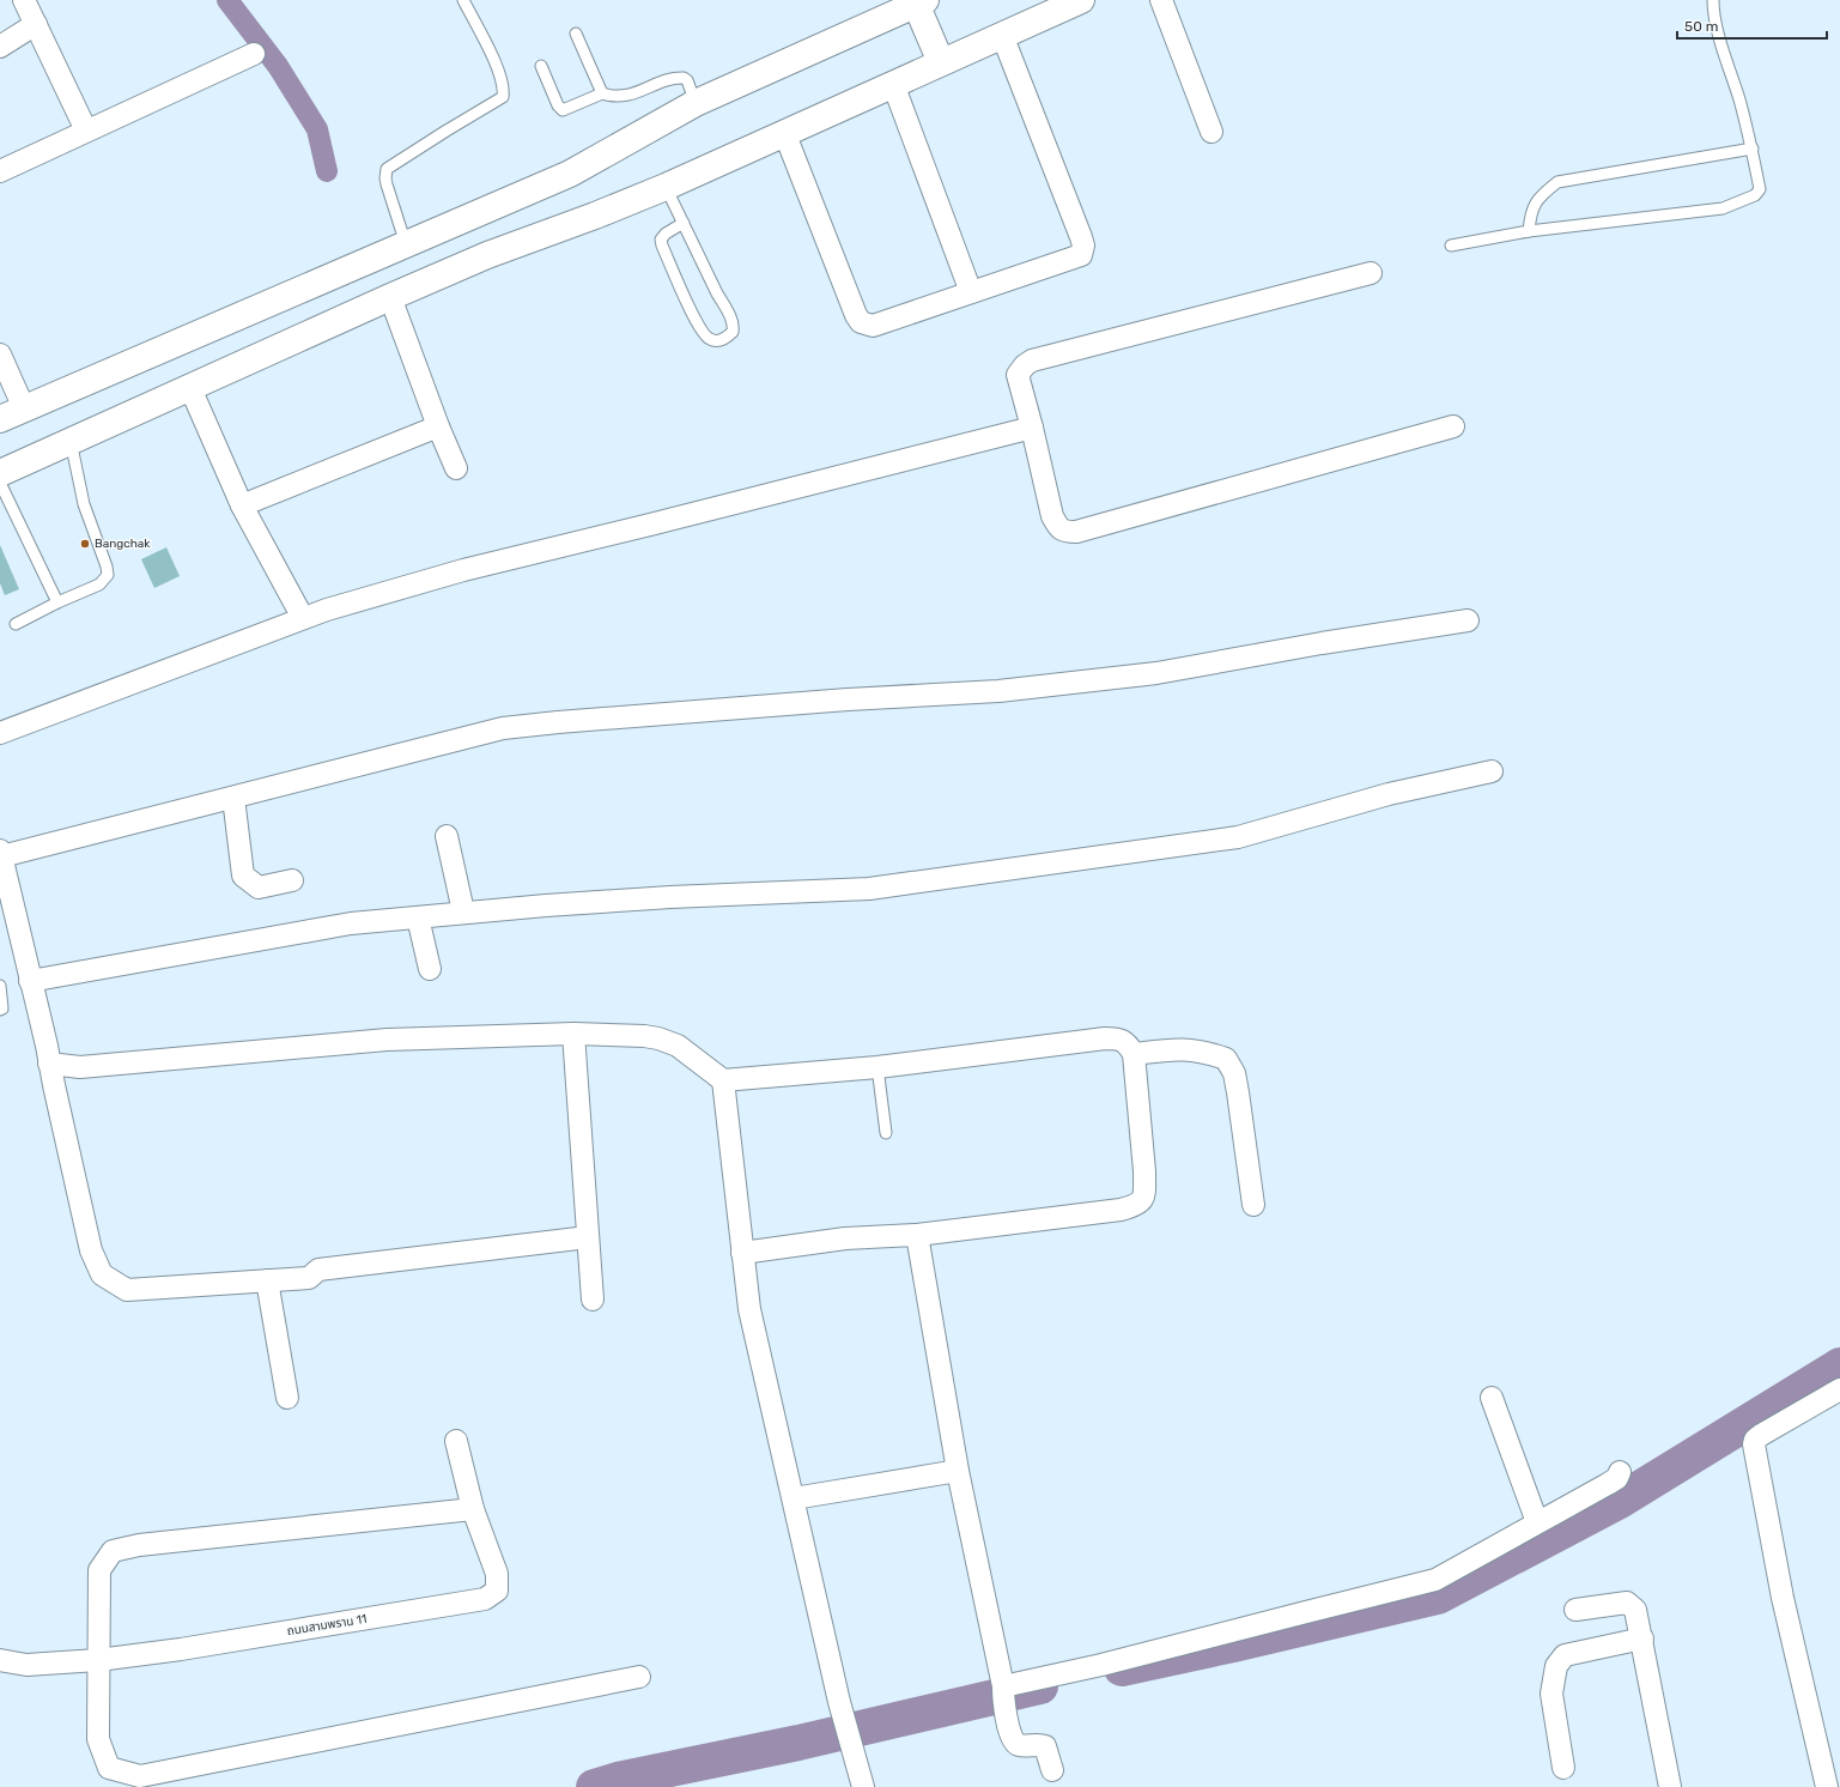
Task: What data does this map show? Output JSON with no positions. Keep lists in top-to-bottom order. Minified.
{"streets":{"street":["ถนนสามพราน 11"]},"places":["Bangchak"],"scale_bar":"50 m"}
